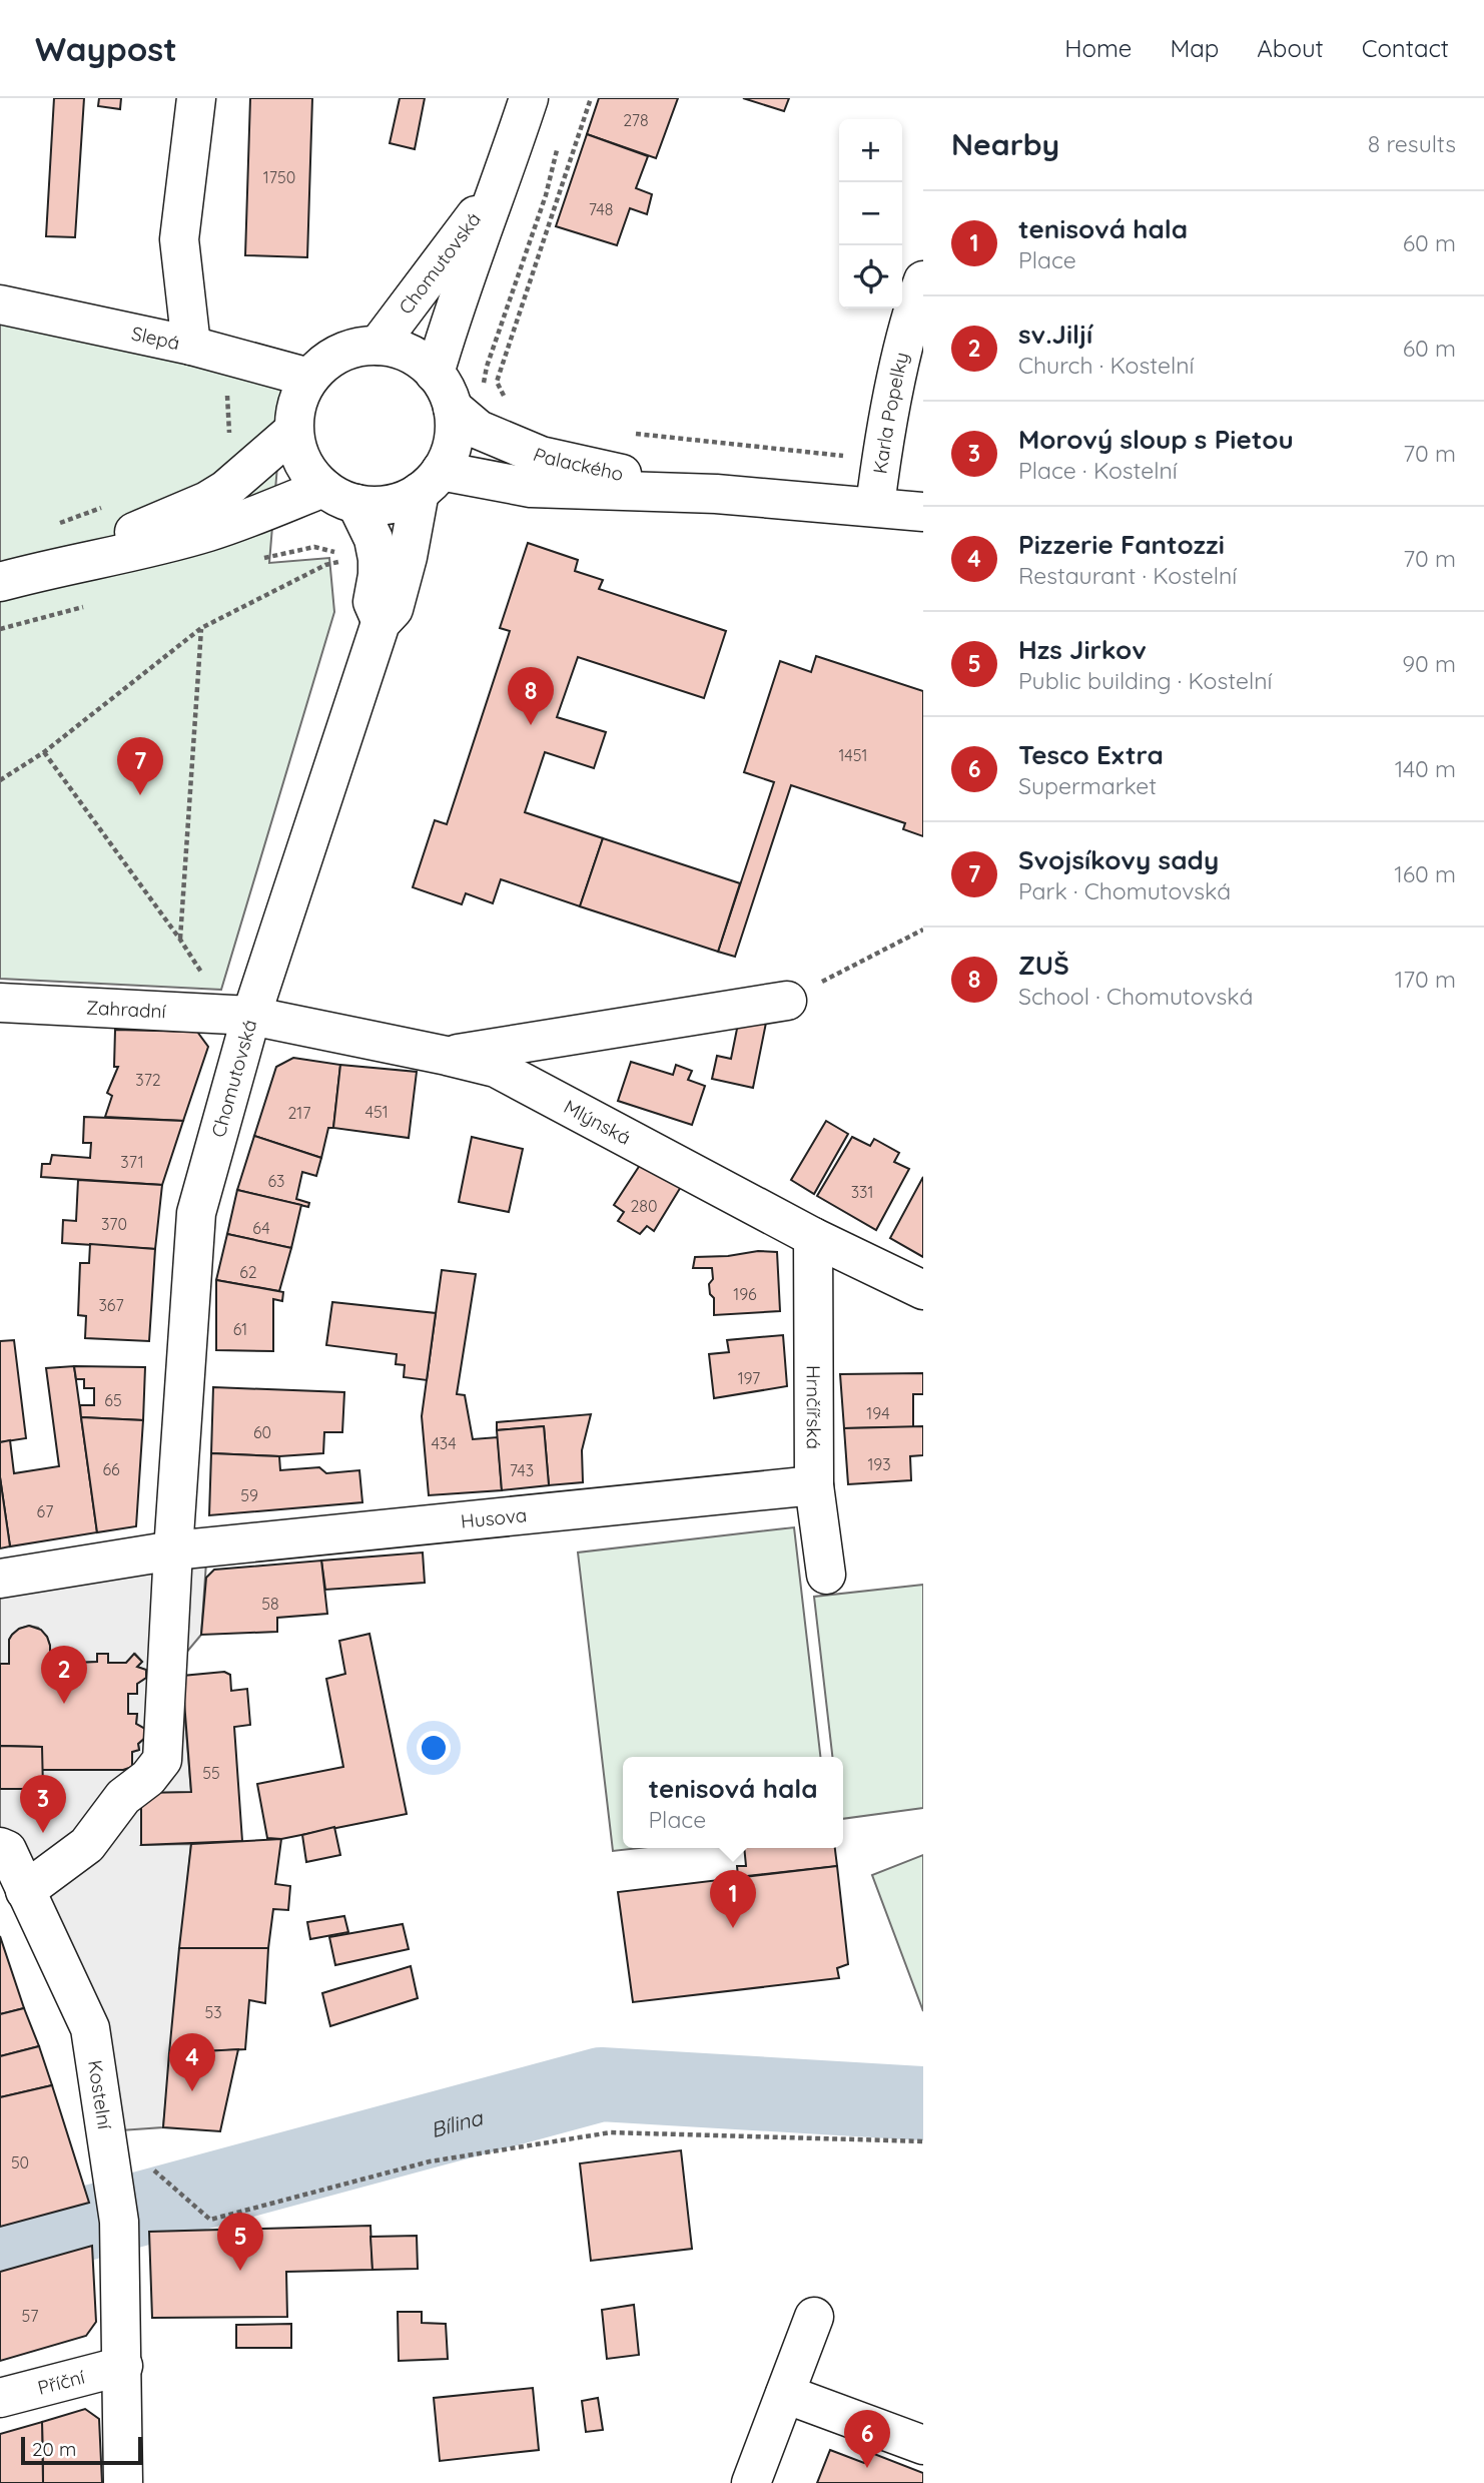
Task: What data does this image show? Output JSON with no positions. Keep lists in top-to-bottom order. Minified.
{"streets":{"street":["Chomutovská","Slepá","Karla Popelky","Palackého","Zahradní","Mlýnská","Hrnčířská","Husova","Kostelní","Příční"]},"crossings":[["Chomutovská","Slepá"],["Chomutovská","Palackého"],["Chomutovská","Zahradní"],["Chomutovská","Mlýnská"],["Chomutovská","Husova"],["Chomutovská","Kostelní"],["Slepá","Palackého"],["Karla Popelky","Palackého"],["Zahradní","Mlýnská"],["Mlýnská","Hrnčířská"],["Hrnčířská","Husova"],["Kostelní","Příční"]],"water":["Bílina"],"house_numbers":["278","1750","748","1451","372","451","217","371","63","331","280","370","64","62","196","367","61","197","65","194","60","434","193","66","743","59","67","58","55","53","50","57"],"scale_bar":"20 m","page":{"header":"Waypost","nav":["Home","Map","About","Contact"],"heading":["Nearby","8 results"],"map_buttons":["+","−"],"list":[{"mark":"1","name":"tenisová hala","note":"Place","value":"60 m"},{"mark":"2","name":"sv.Jiljí","note":"Church · Kostelní","value":"60 m"},{"mark":"3","name":"Morový sloup s Pietou","note":"Place · Kostelní","value":"70 m"},{"mark":"4","name":"Pizzerie Fantozzi","note":"Restaurant · Kostelní","value":"70 m"},{"mark":"5","name":"Hzs Jirkov","note":"Public building · Kostelní","value":"90 m"},{"mark":"6","name":"Tesco Extra","note":"Supermarket","value":"140 m"},{"mark":"7","name":"Svojsíkovy sady","note":"Park · Chomutovská","value":"160 m"},{"mark":"8","name":"ZUŠ","note":"School · Chomutovská","value":"170 m"}],"pins":["8","7","2","3","1","4","5","6"],"popup":["tenisová hala","Place"],"scale":"20 m"}}
